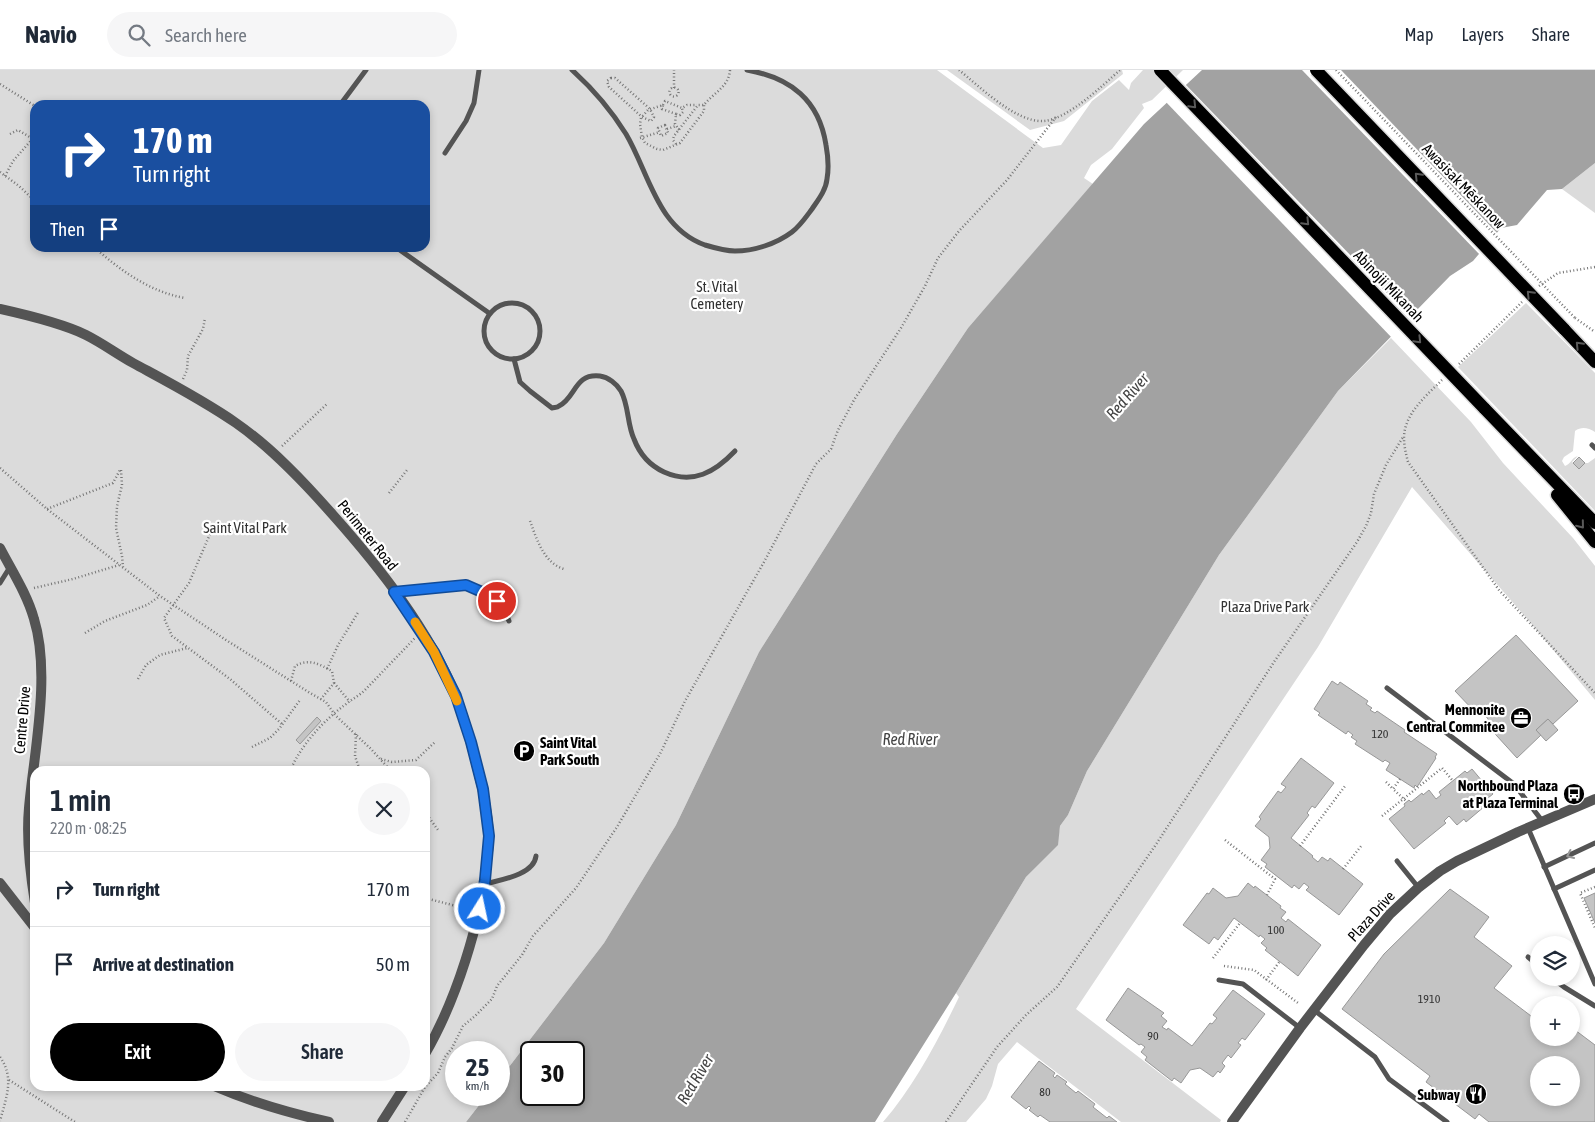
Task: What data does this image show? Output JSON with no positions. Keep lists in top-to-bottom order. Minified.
{"streets":{"main road":["Abinojii Mikanah"],"street":["Perimeter Road","Centre Drive","Plaza Drive"],"path":["Awasisak Mēskanow"]},"water":["Red River"],"parks":["St. Vital Cemetery","Saint Vital Park","Plaza Drive Park"],"places":{"office":["Mennonite Central Commitee"],"parking":["Saint Vital Park South"],"bus stop":["Northbound Plaza at Plaza Terminal"],"restaurant":["Subway"]},"house_numbers":["120","100","1910","90","80"],"page":{"header":"Navio","search":"Search here","nav":["Map","Layers","Share"],"turn":["170 m","Turn right"],"then":"Then","heading":["1 min","220 m · 08:25"],"list":[{"name":"Turn right","value":"170 m"},{"name":"Arrive at destination","value":"50 m"}],"map_buttons":["+","−"],"buttons":["Exit","Share"],"speed":"25 km/h","limit":"30"}}
